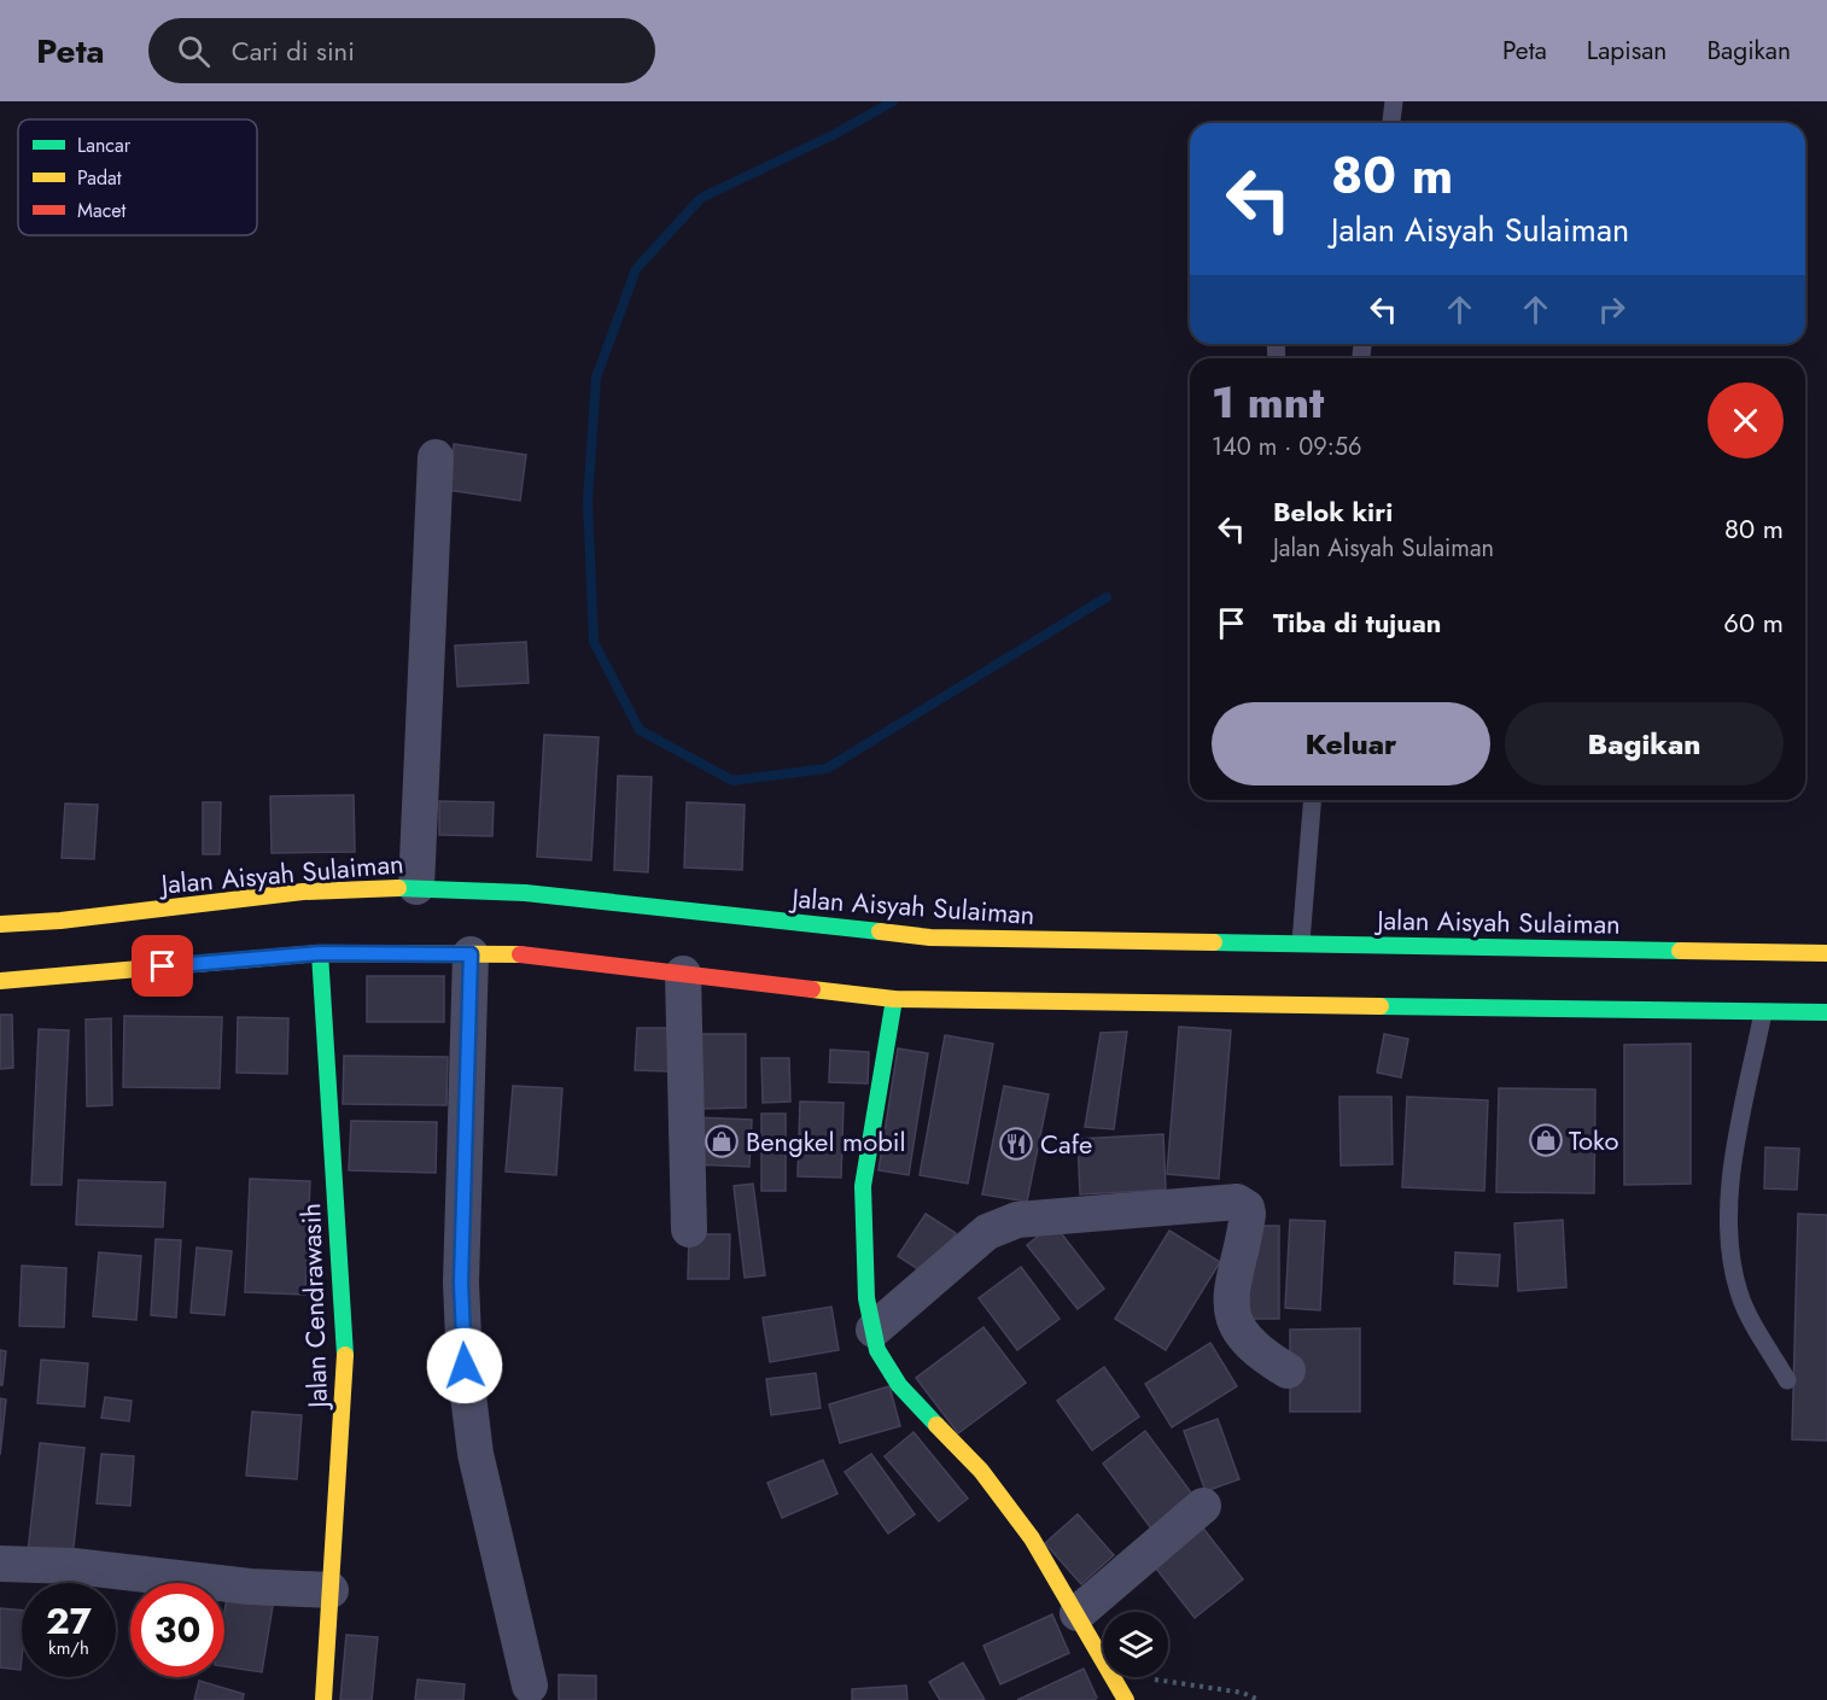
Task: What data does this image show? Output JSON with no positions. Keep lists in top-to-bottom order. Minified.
{"streets":{"main road":["Jalan Aisyah Sulaiman","Jalan Cendrawasih"]},"places":{"shop":["Toko","Bengkel mobil"],"restaurant":["Cafe"]},"legend":["Lancar","Padat","Macet"],"page":{"header":"Peta","search":"Cari di sini","nav":["Peta","Lapisan","Bagikan"],"turn":["80 m","Jalan Aisyah Sulaiman"],"heading":["1 mnt","140 m · 09:56"],"list":[{"name":"Belok kiri","note":"Jalan Aisyah Sulaiman","value":"80 m"},{"name":"Tiba di tujuan","value":"60 m"}],"buttons":["Keluar","Bagikan"],"speed":"27 km/h","limit":"30"}}
